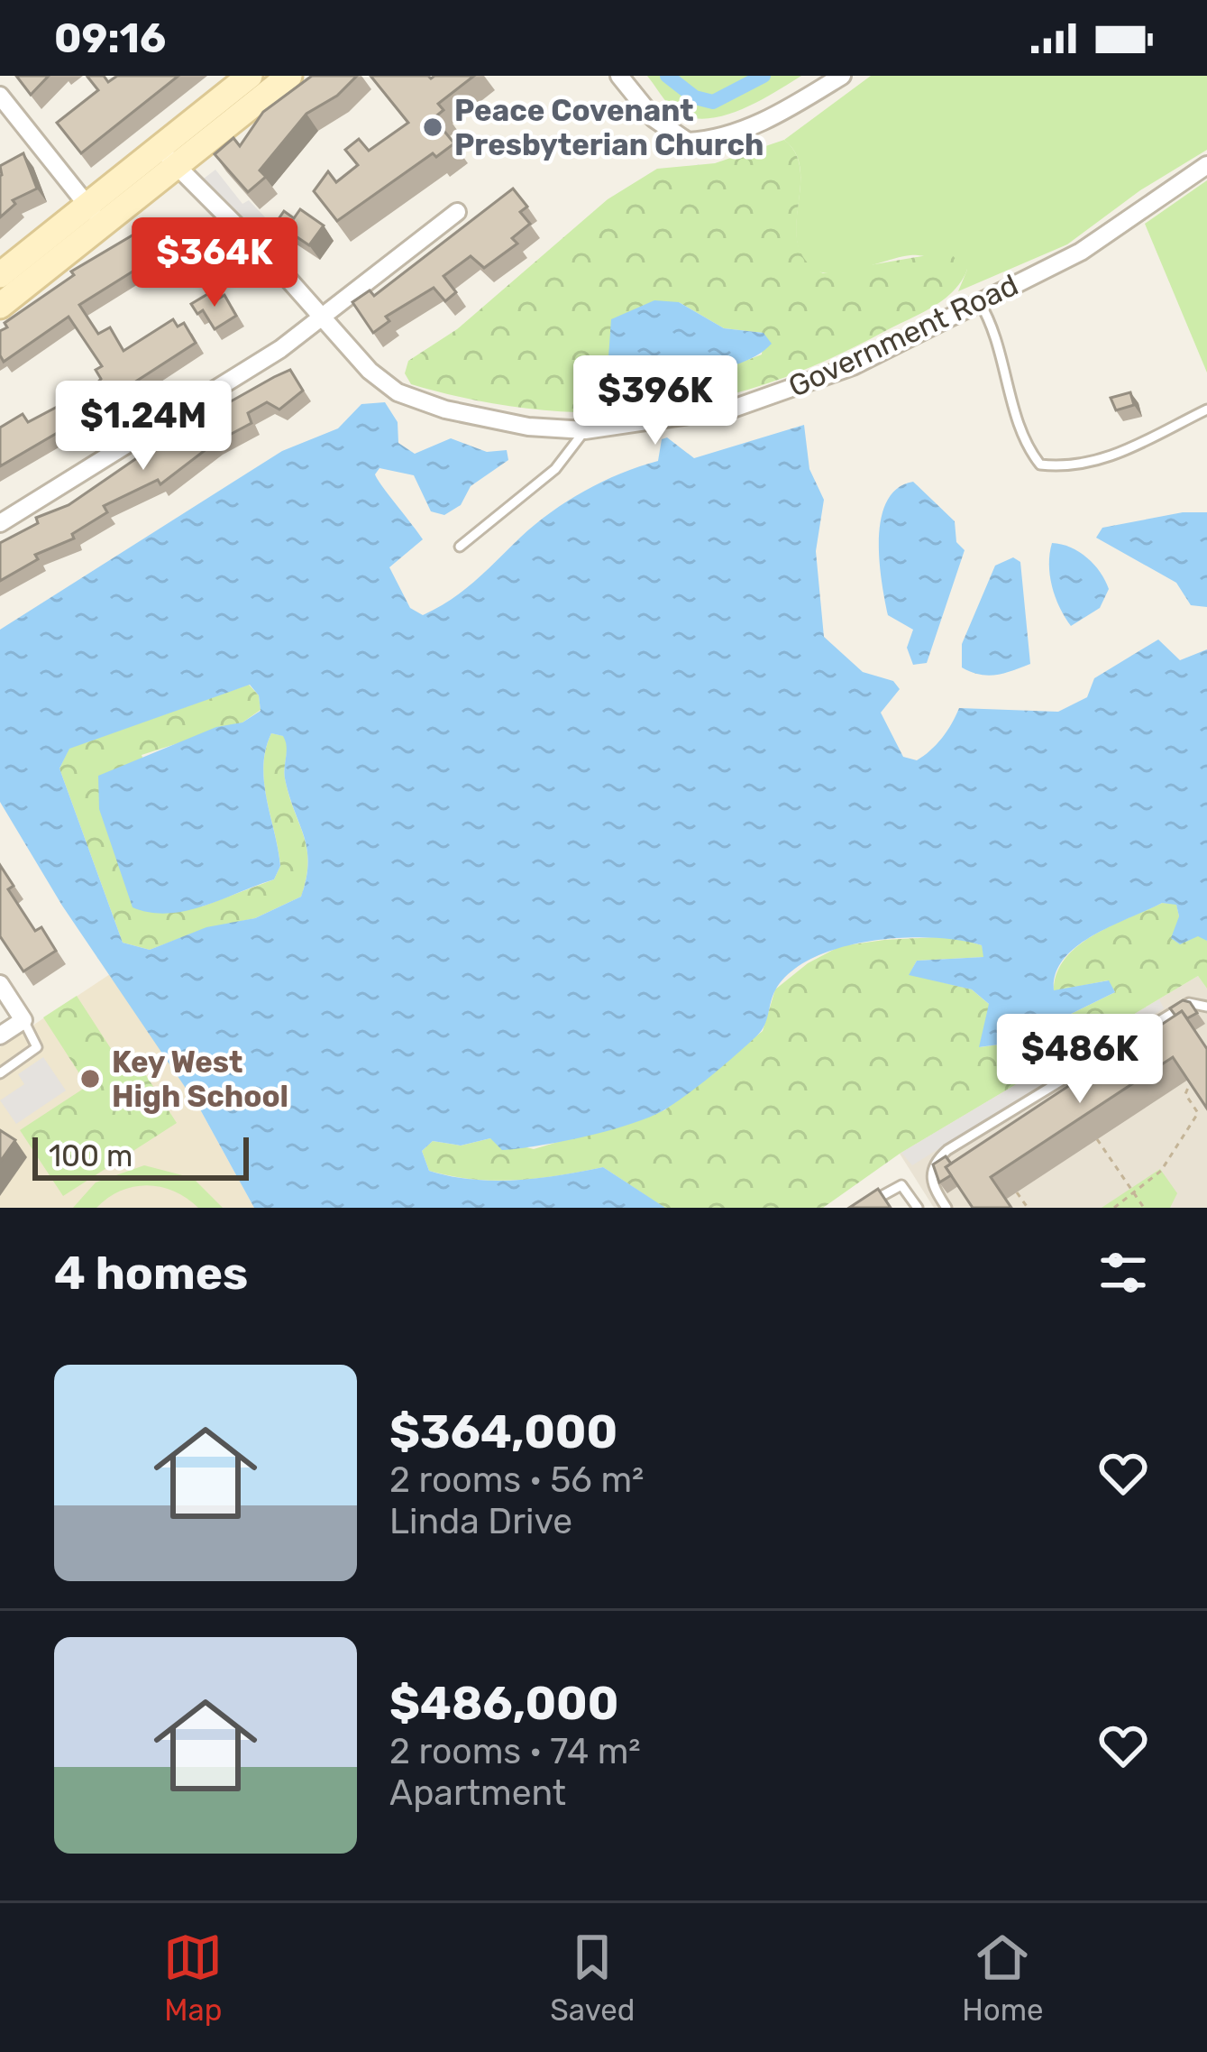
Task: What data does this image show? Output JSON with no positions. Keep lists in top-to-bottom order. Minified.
{"streets":{"street":["Government Road"]},"places":["Peace Covenant Presbyterian Church","Key West High School"],"scale_bar":"100 m","page":{"status":"09:16","price":["$364K","$396K","$1.24M","$486K"],"scale":"100 m","heading":"4 homes","list":[{"name":"$364,000","note":"2 rooms · 56 m² · Linda Drive"},{"name":"$486,000","note":"2 rooms · 74 m² · Apartment"}],"tabs":["Map","Saved","Home"]}}
